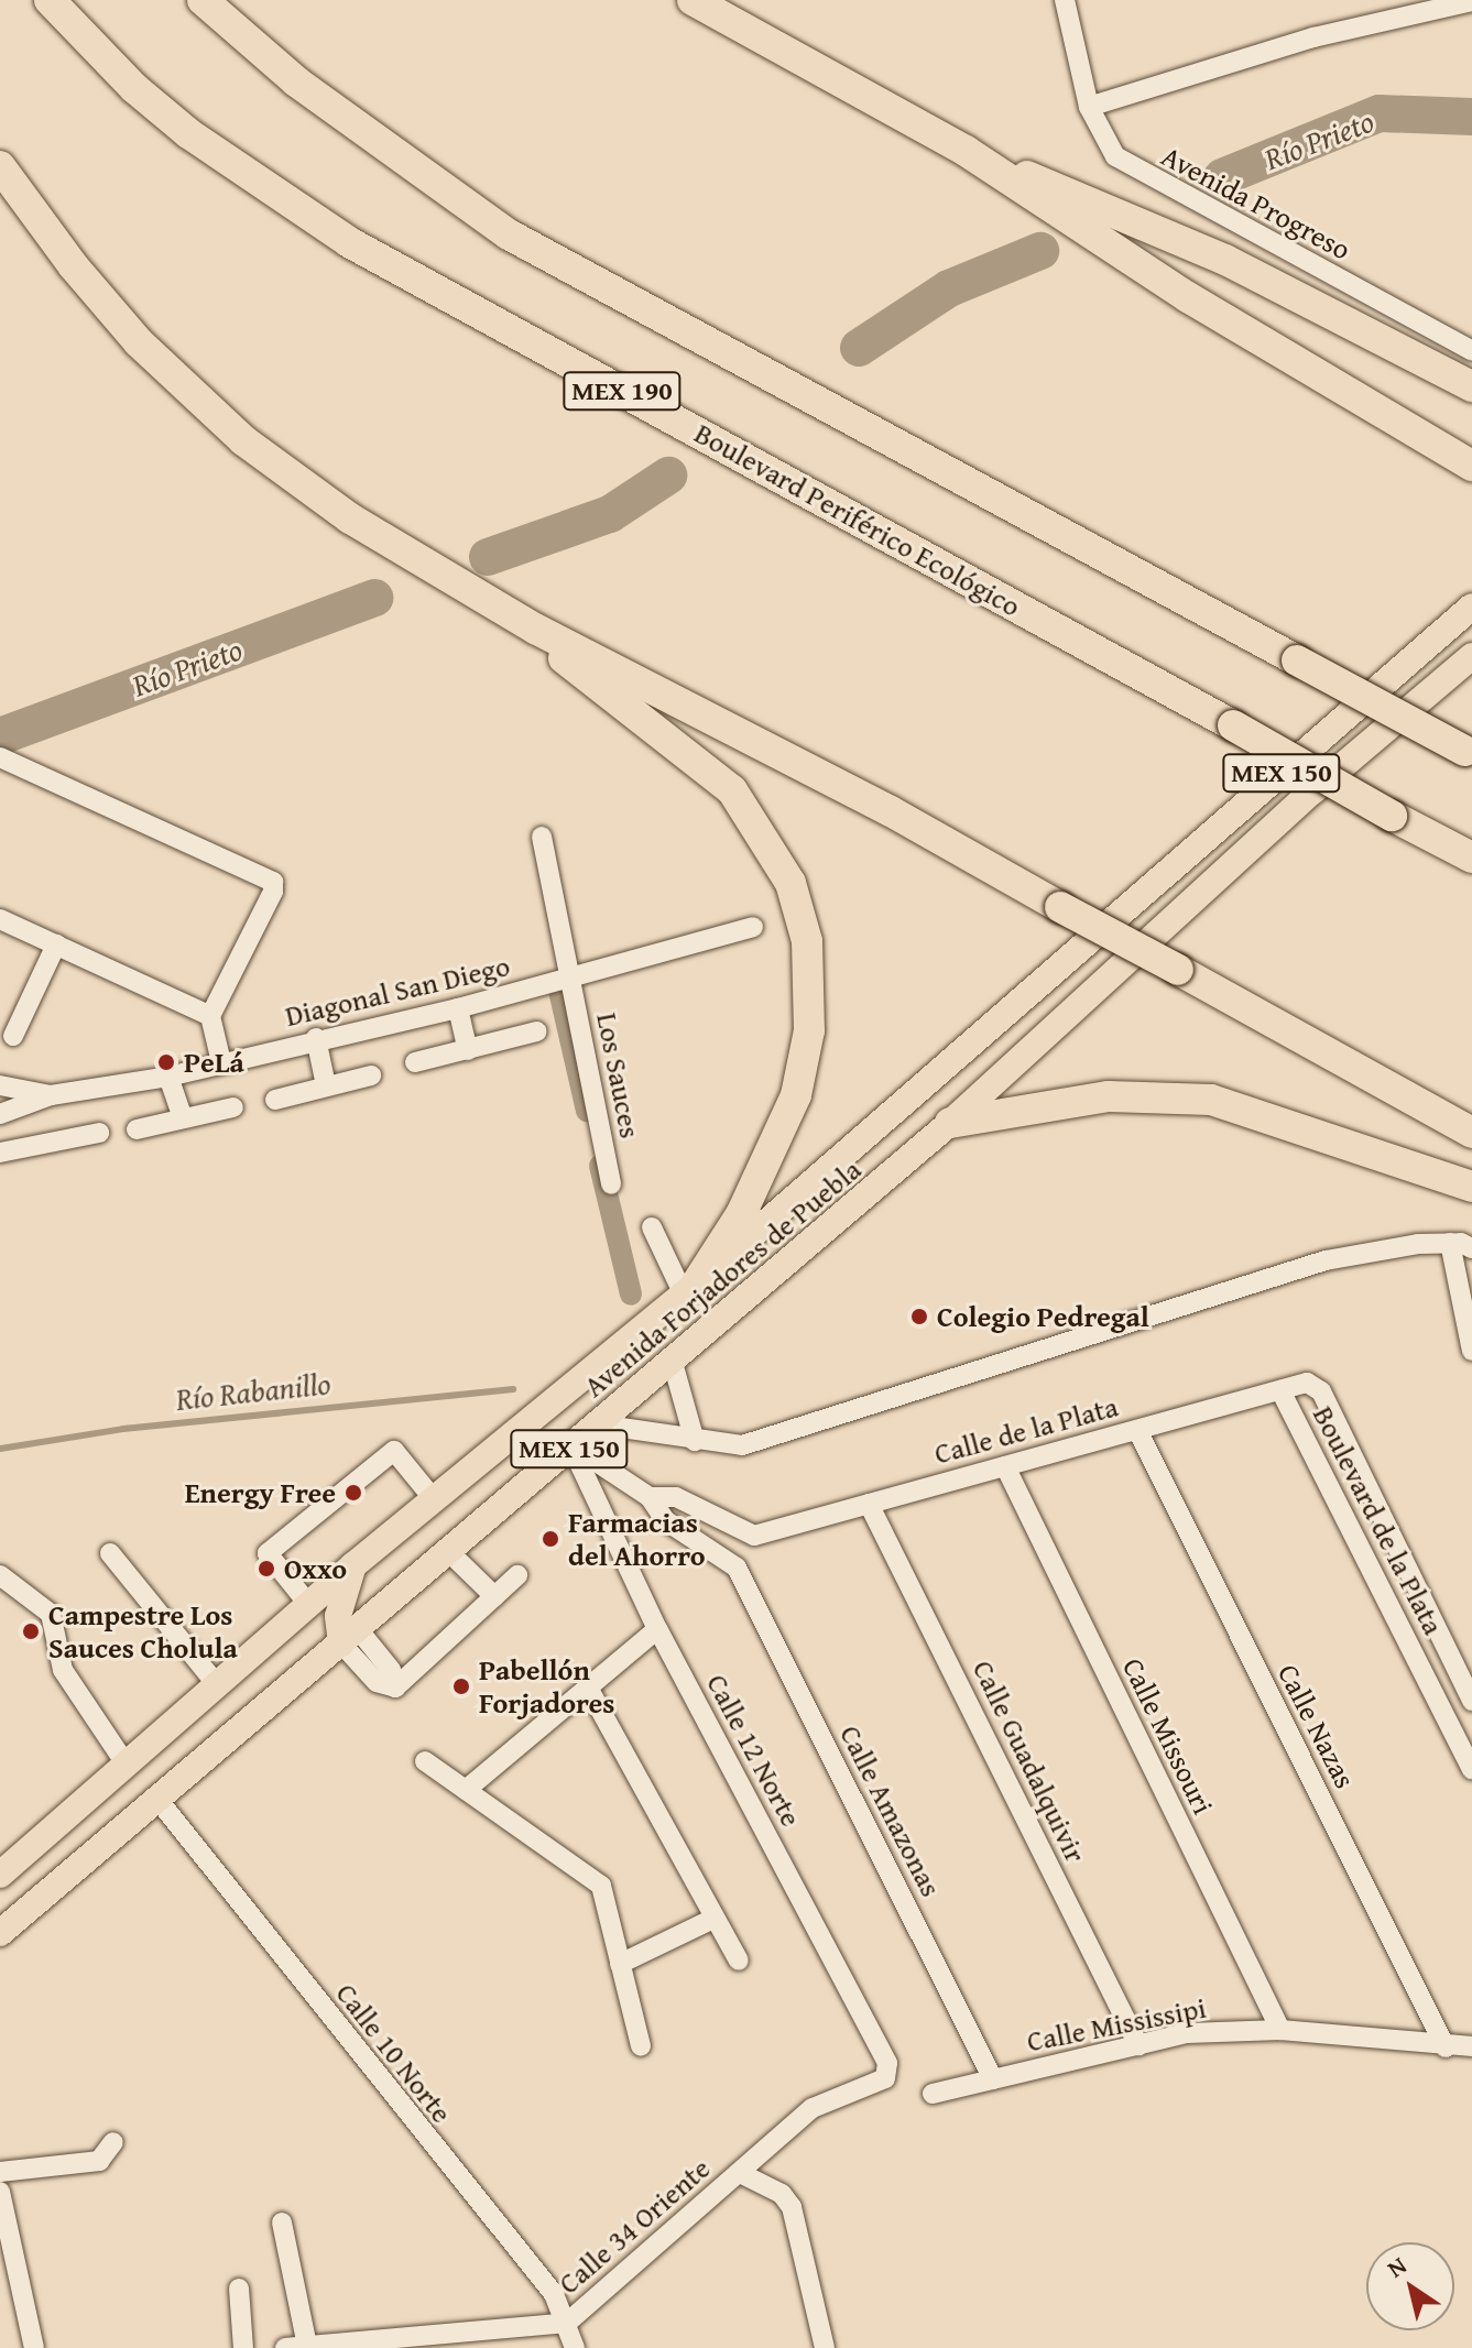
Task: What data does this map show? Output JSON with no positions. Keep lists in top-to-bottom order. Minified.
{"streets":{"highway":["MEX 190","Boulevard Periférico Ecológico"],"main road":["MEX 150","Avenida Forjadores de Puebla"],"street":["Avenida Progreso","Diagonal San Diego","Los Sauces","Calle de la Plata","Boulevard de la Plata","Calle Nazas","Calle Missouri","Calle 12 Norte","Calle Guadalquivir","Calle Amazonas","Calle Mississipi","Calle 10 Norte","Calle 34 Oriente"]},"crossings":[["Diagonal San Diego","Los Sauces"],["Avenida Forjadores de Puebla","Calle 12 Norte"],["Avenida Forjadores de Puebla","Calle 10 Norte"],["Calle de la Plata","Boulevard de la Plata"],["Calle de la Plata","Calle Nazas"],["Calle de la Plata","Calle Missouri"],["Calle de la Plata","Calle Guadalquivir"],["Calle Nazas","Calle Mississipi"],["Calle Missouri","Calle Mississipi"],["Calle 12 Norte","Calle 34 Oriente"],["Calle Guadalquivir","Calle Mississipi"],["Calle Amazonas","Calle Mississipi"],["Calle 10 Norte","Calle 34 Oriente"]],"water":["Río Prieto","Río Rabanillo"],"places":["PeLá","Colegio Pedregal","Energy Free","Farmacias del Ahorro","Oxxo","Campestre Los Sauces Cholula","Pabellón Forjadores"],"north":"top left"}
